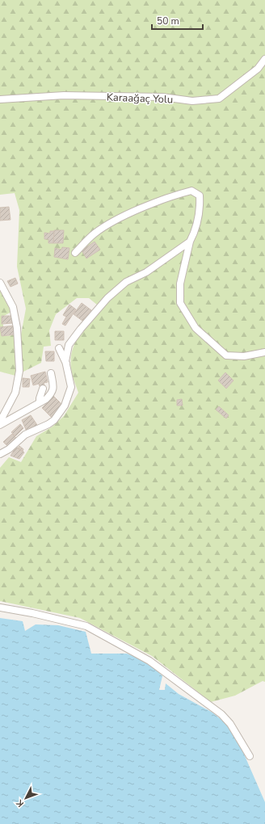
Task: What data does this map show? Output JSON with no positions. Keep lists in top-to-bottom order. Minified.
{"streets":{"street":["Karaağaç Yolu"]},"scale_bar":"50 m","north":"bottom left"}
